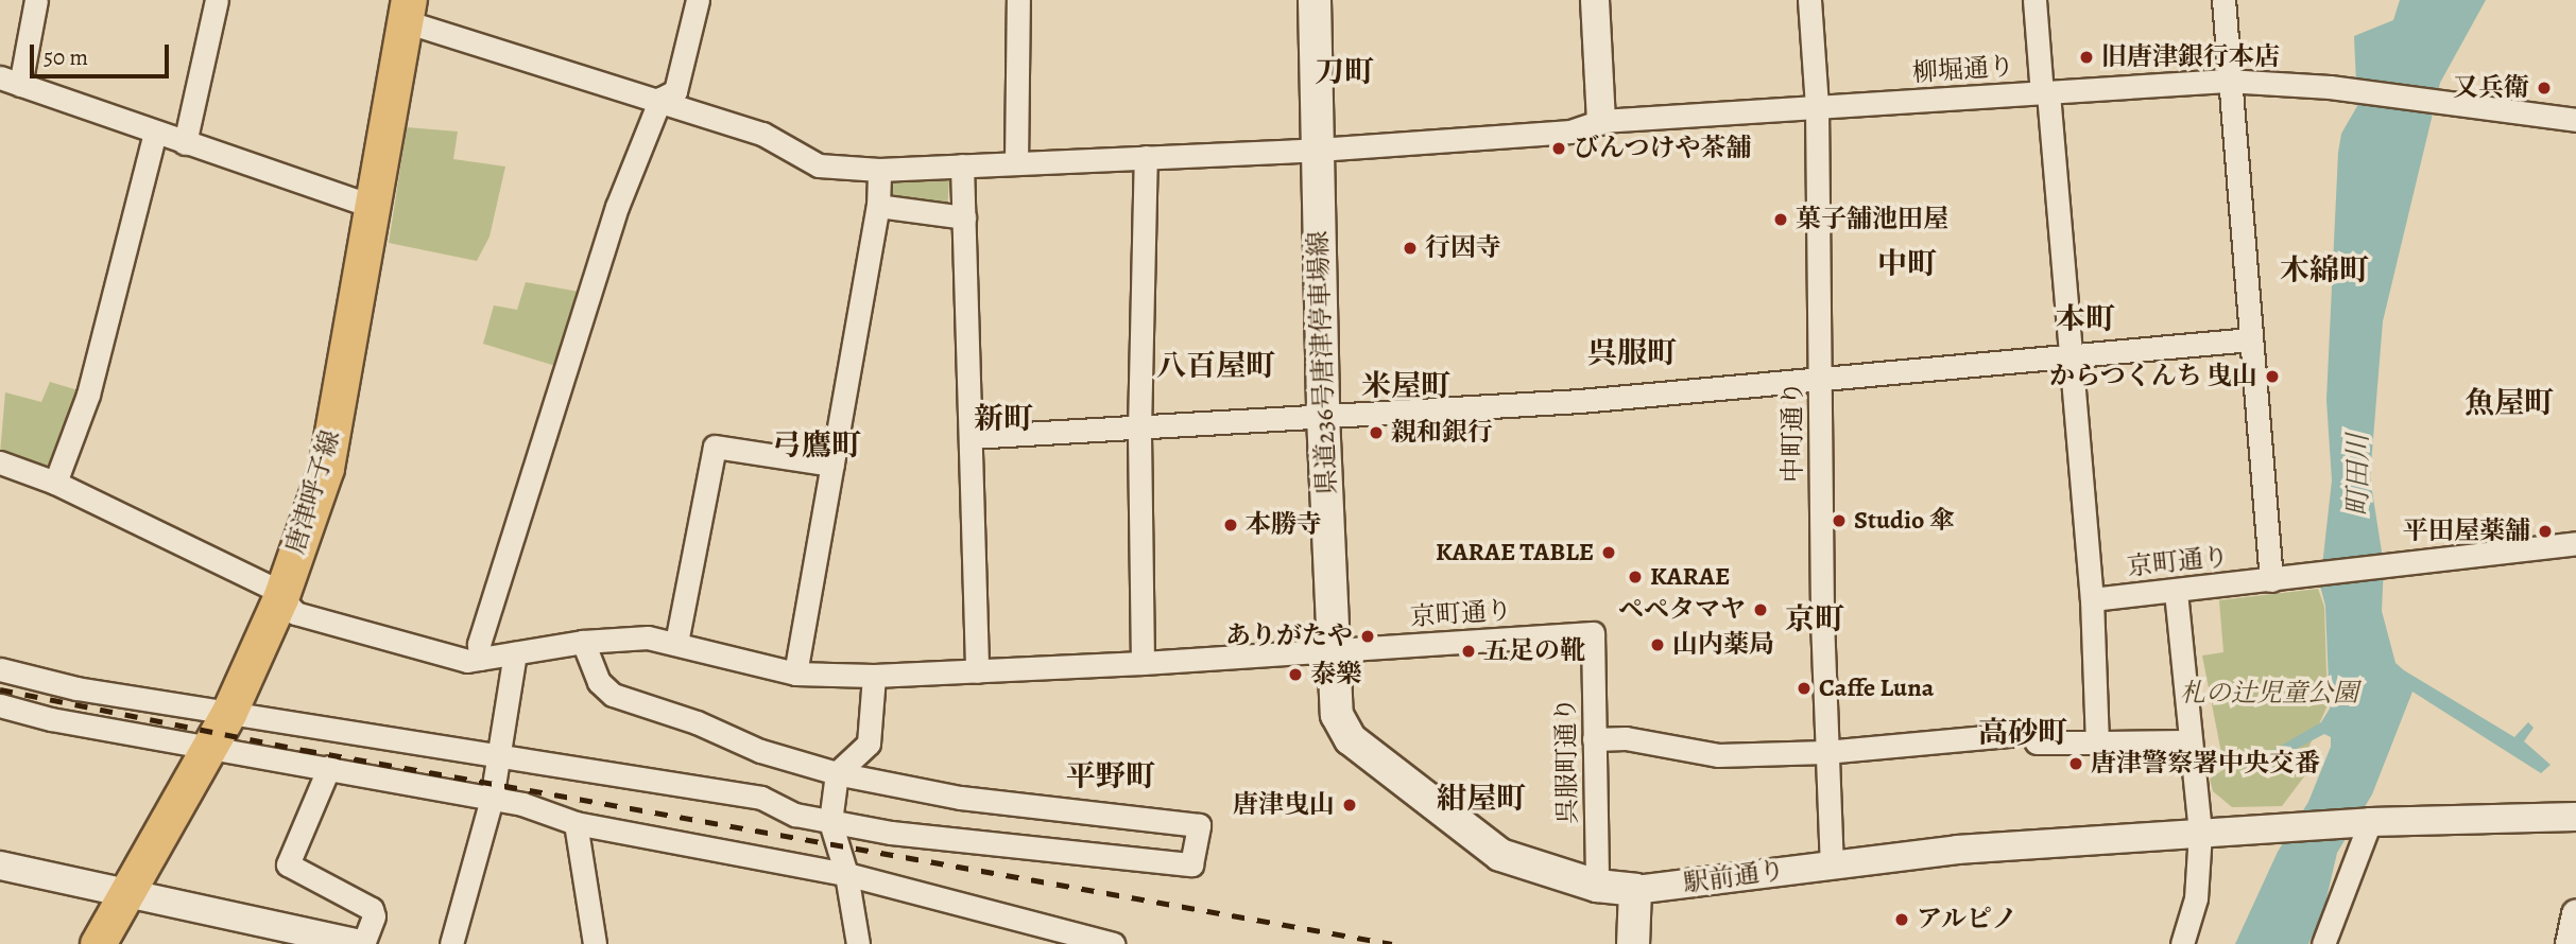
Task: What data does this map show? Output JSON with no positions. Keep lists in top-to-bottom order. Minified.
{"streets":{"main road":["県道236号唐津停車場線","唐津呼子線"],"street":["柳堀通り","中町通り","京町通り","呉服町通り","駅前通り"]},"crossings":[["柳堀通り","県道236号唐津停車場線"],["柳堀通り","中町通り"],["柳堀通り","唐津呼子線"],["県道236号唐津停車場線","京町通り"],["県道236号唐津停車場線","呉服町通り"],["県道236号唐津停車場線","駅前通り"],["中町通り","駅前通り"],["唐津呼子線","京町通り"],["京町通り","呉服町通り"]],"districts":["刀町","中町","木綿町","本町","呉服町","八百屋町","米屋町","魚屋町","新町","弓鷹町","京町","高砂町","平野町","紺屋町"],"water":["町田川"],"parks":["札の辻児童公園"],"places":["旧唐津銀行本店","又兵衛","びんつけや茶舗","菓子舗池田屋","行因寺","からつくんち 曳山","親和銀行","Studio 傘","本勝寺","平田屋薬舗","KARAE TABLE","KARAE","ペペタマヤ","ありがたや","山内薬局","五足の靴","泰樂","Caffe Luna","唐津警察署中央交番","唐津曳山","アルピノ"],"scale_bar":"50 m"}
